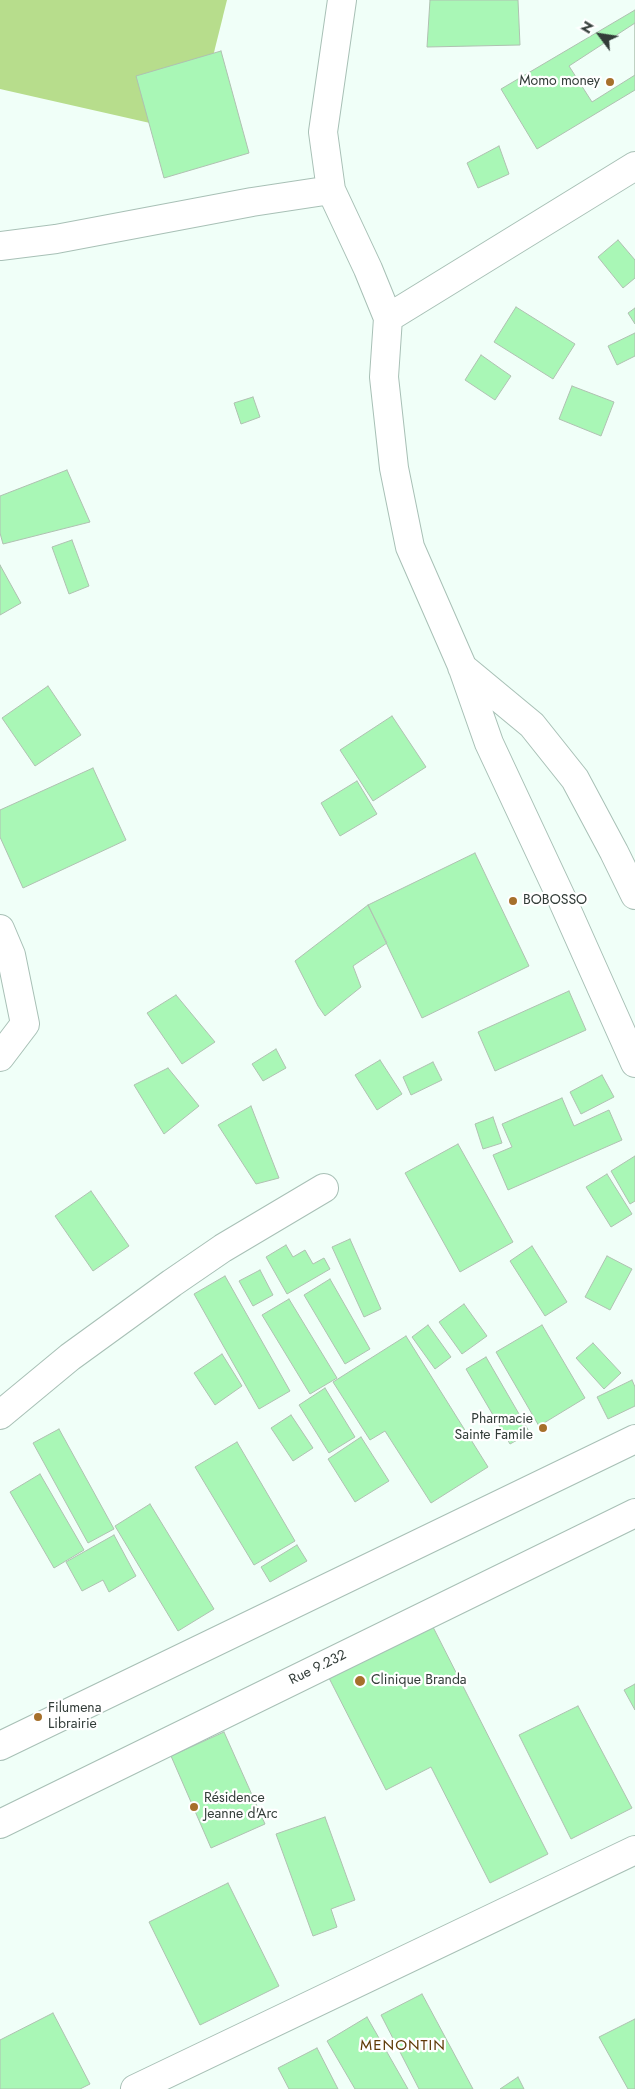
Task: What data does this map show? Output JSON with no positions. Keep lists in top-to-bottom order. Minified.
{"streets":{"street":["Rue 9.232"]},"districts":["MENONTIN"],"places":["Momo money","BOBOSSO","Pharmacie Sainte Famile","Clinique Branda","Filumena Librairie","Résidence Jeanne d'Arc"],"north":"top left"}
